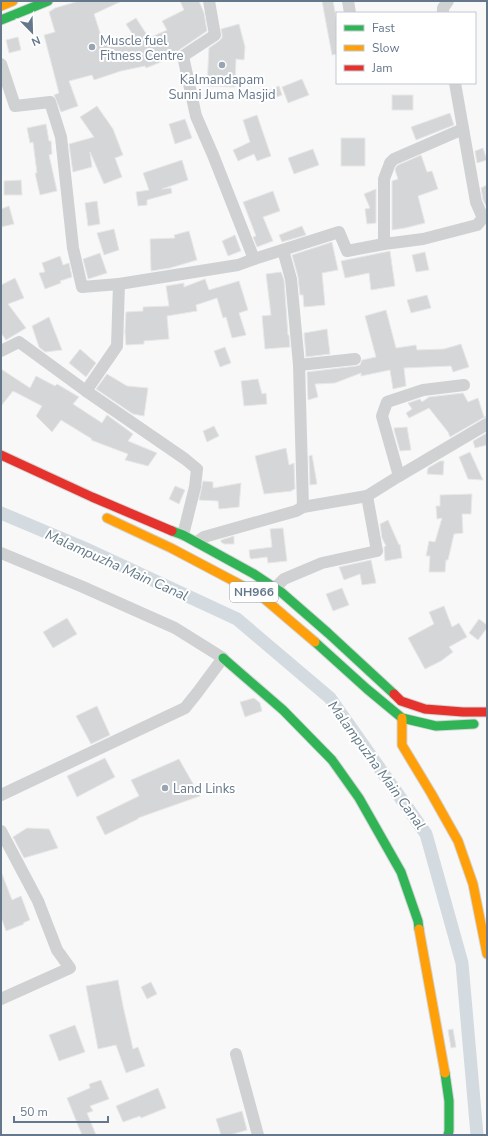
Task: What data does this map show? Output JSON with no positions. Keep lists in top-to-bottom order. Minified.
{"streets":{"main road":["NH966"]},"water":["Malampuzha Main Canal"],"places":["Muscle fuel Fitness Centre","Kalmandapam Sunni Juma Masjid","Land Links"],"legend":["Fast","Slow","Jam"],"scale_bar":"50 m","north":"bottom right"}
